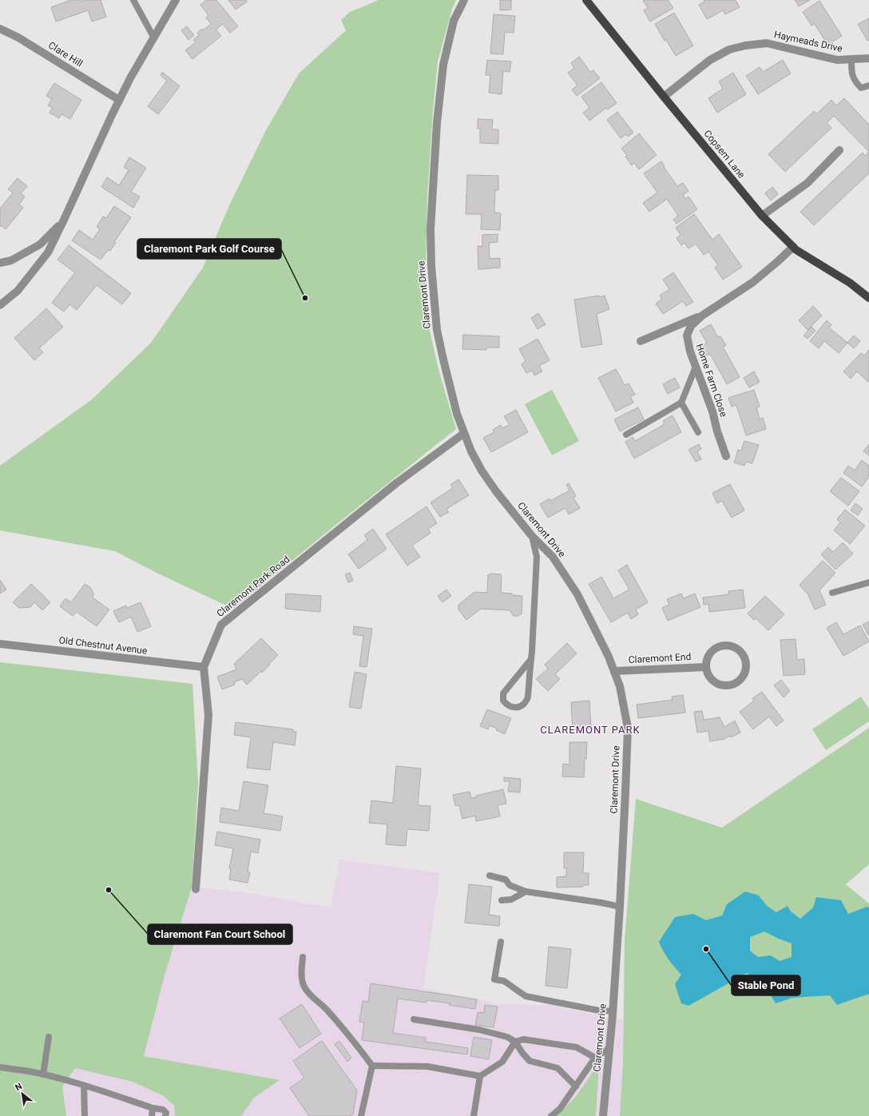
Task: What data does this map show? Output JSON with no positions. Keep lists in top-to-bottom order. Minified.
{"streets":{"main road":["Copsem Lane"],"street":["Haymeads Drive","Clare Hill","Claremont Drive","Home Farm Close","Claremont Park Road","Old Chestnut Avenue","Claremont End"]},"crossings":[["Haymeads Drive","Copsem Lane"],["Copsem Lane","Home Farm Close"],["Claremont Drive","Claremont Park Road"],["Claremont Drive","Claremont End"],["Claremont Park Road","Old Chestnut Avenue"]],"districts":["CLAREMONT PARK"],"places":["Claremont Park Golf Course","Claremont Fan Court School","Stable Pond"],"north":"top left"}
